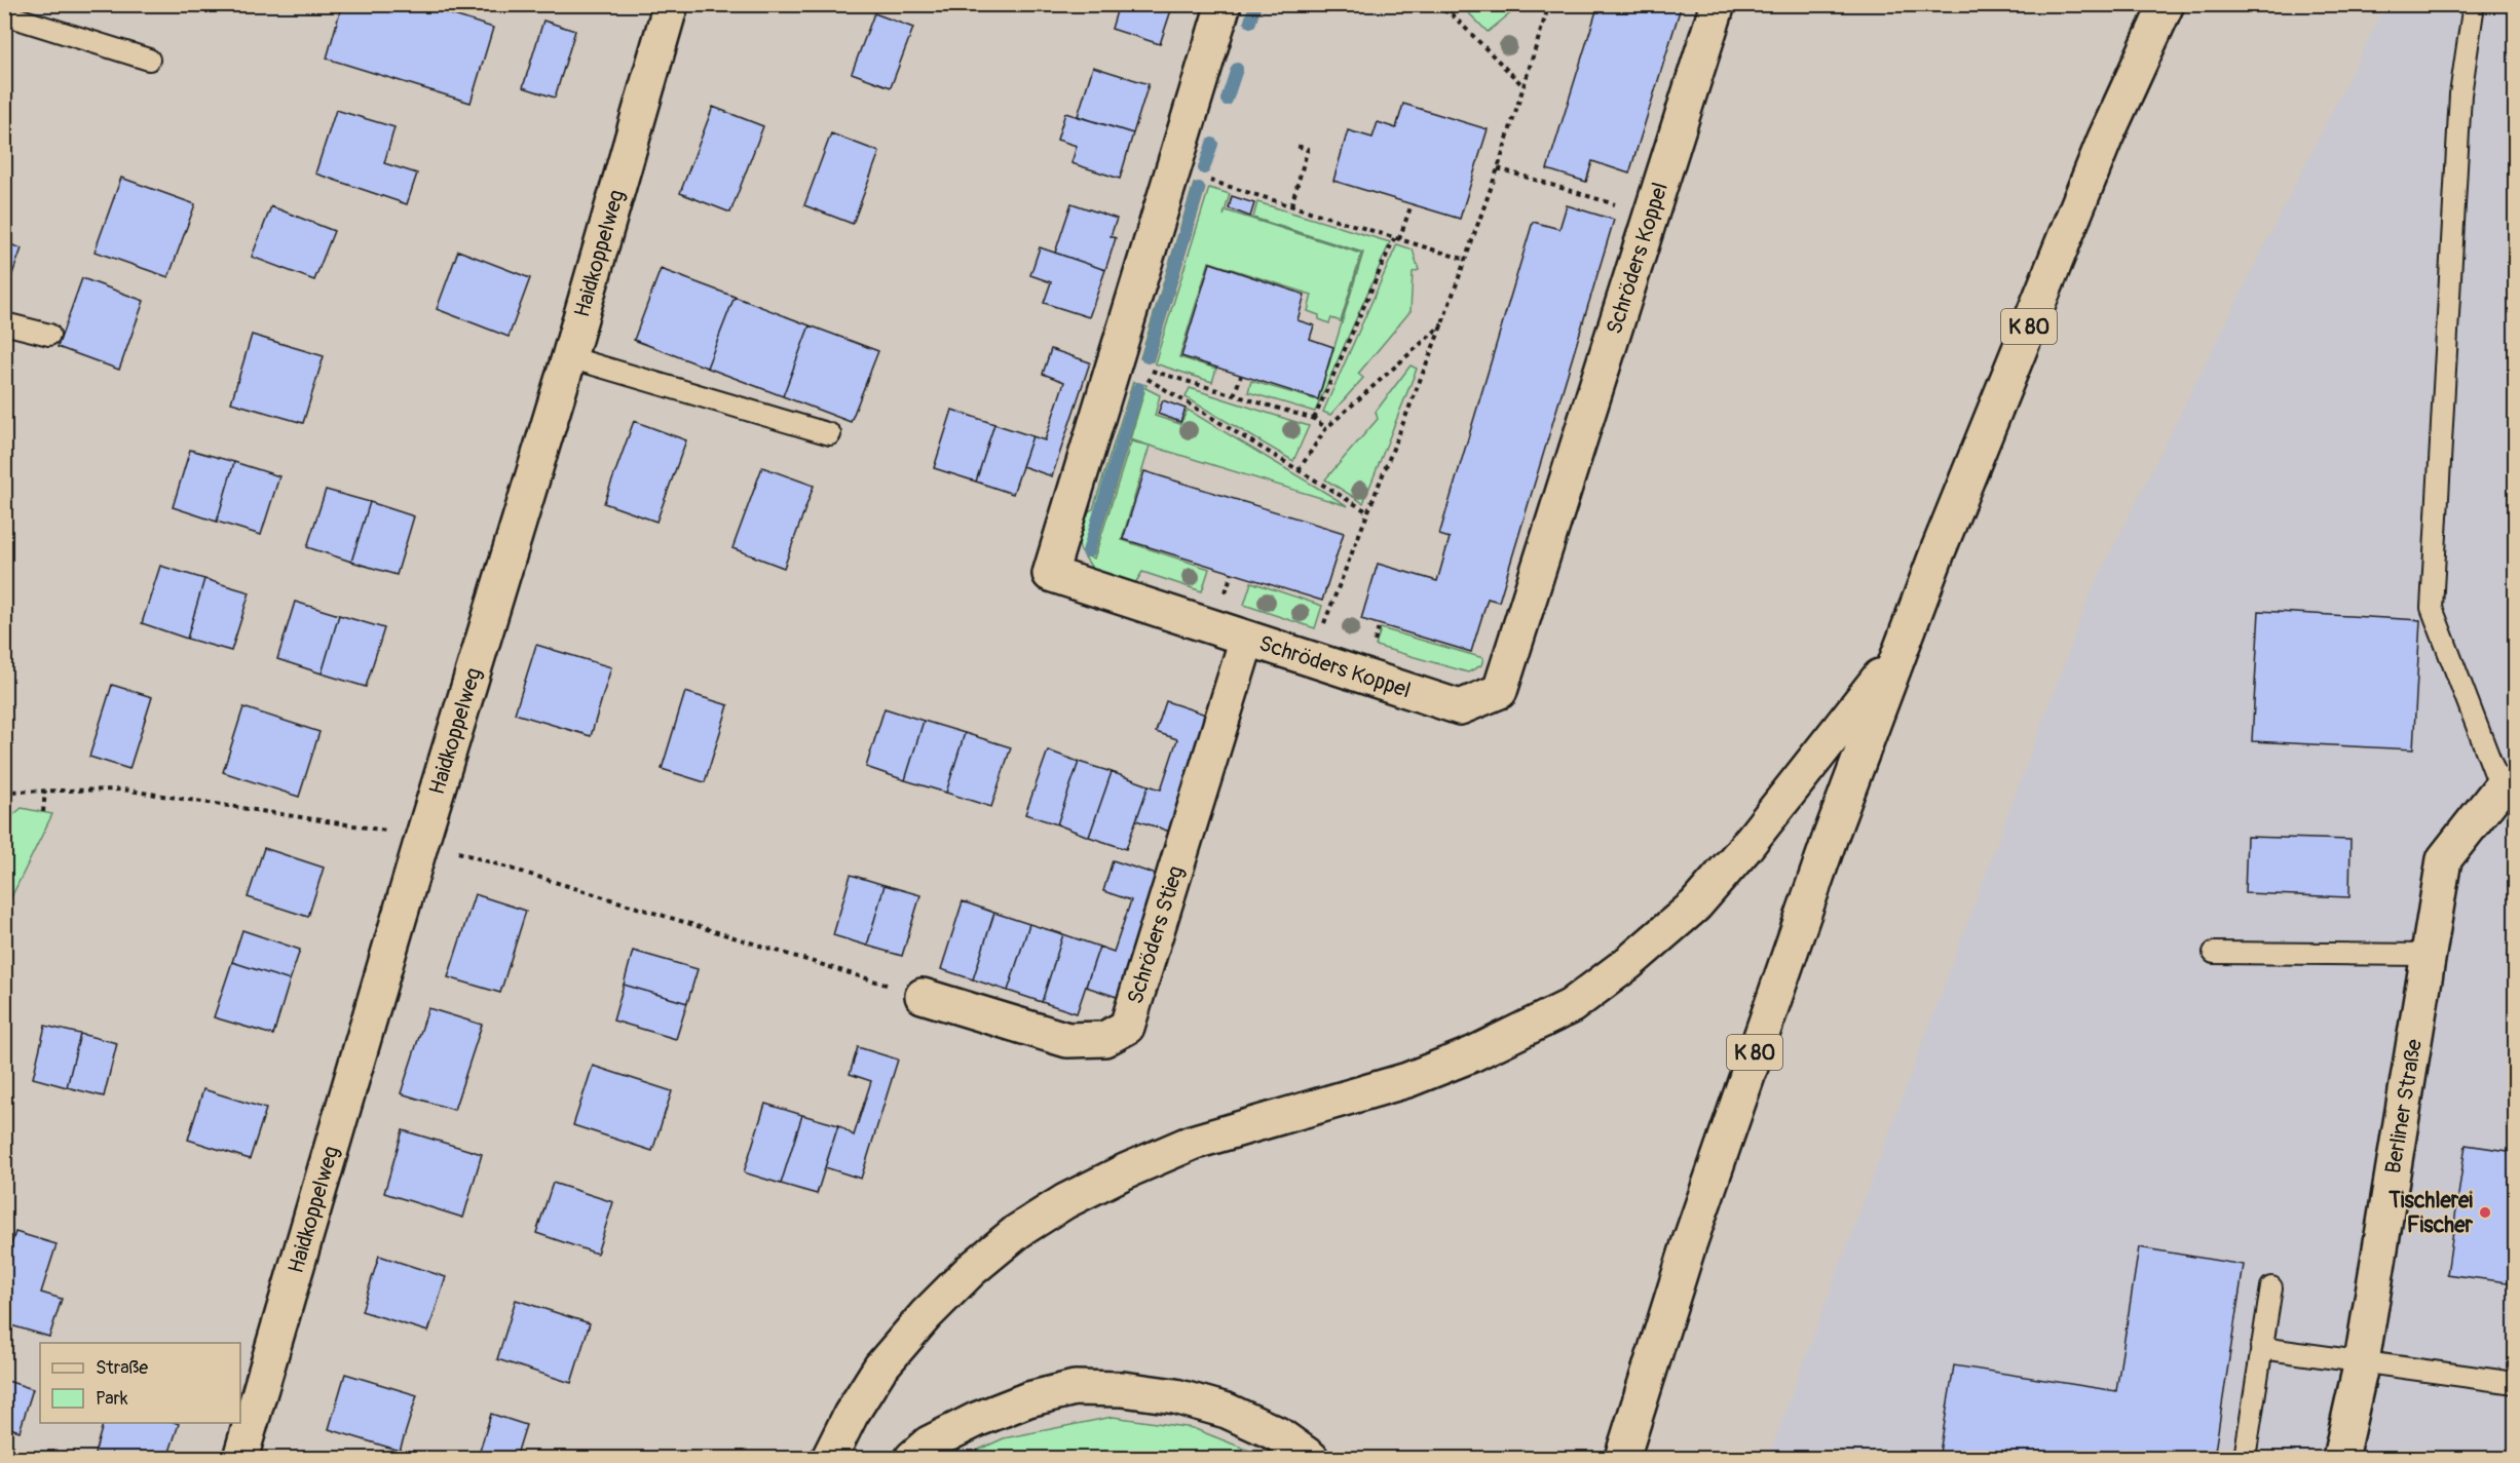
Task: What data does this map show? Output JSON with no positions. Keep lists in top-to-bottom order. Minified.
{"streets":{"main road":["Haidkoppelweg","Schröders Koppel","K 80","Schröders Stieg","Berliner Straße"]},"crossings":[["Schröders Koppel","Schröders Stieg"]],"places":["Tischlerei Fischer"],"legend":["Straße","Park"]}
